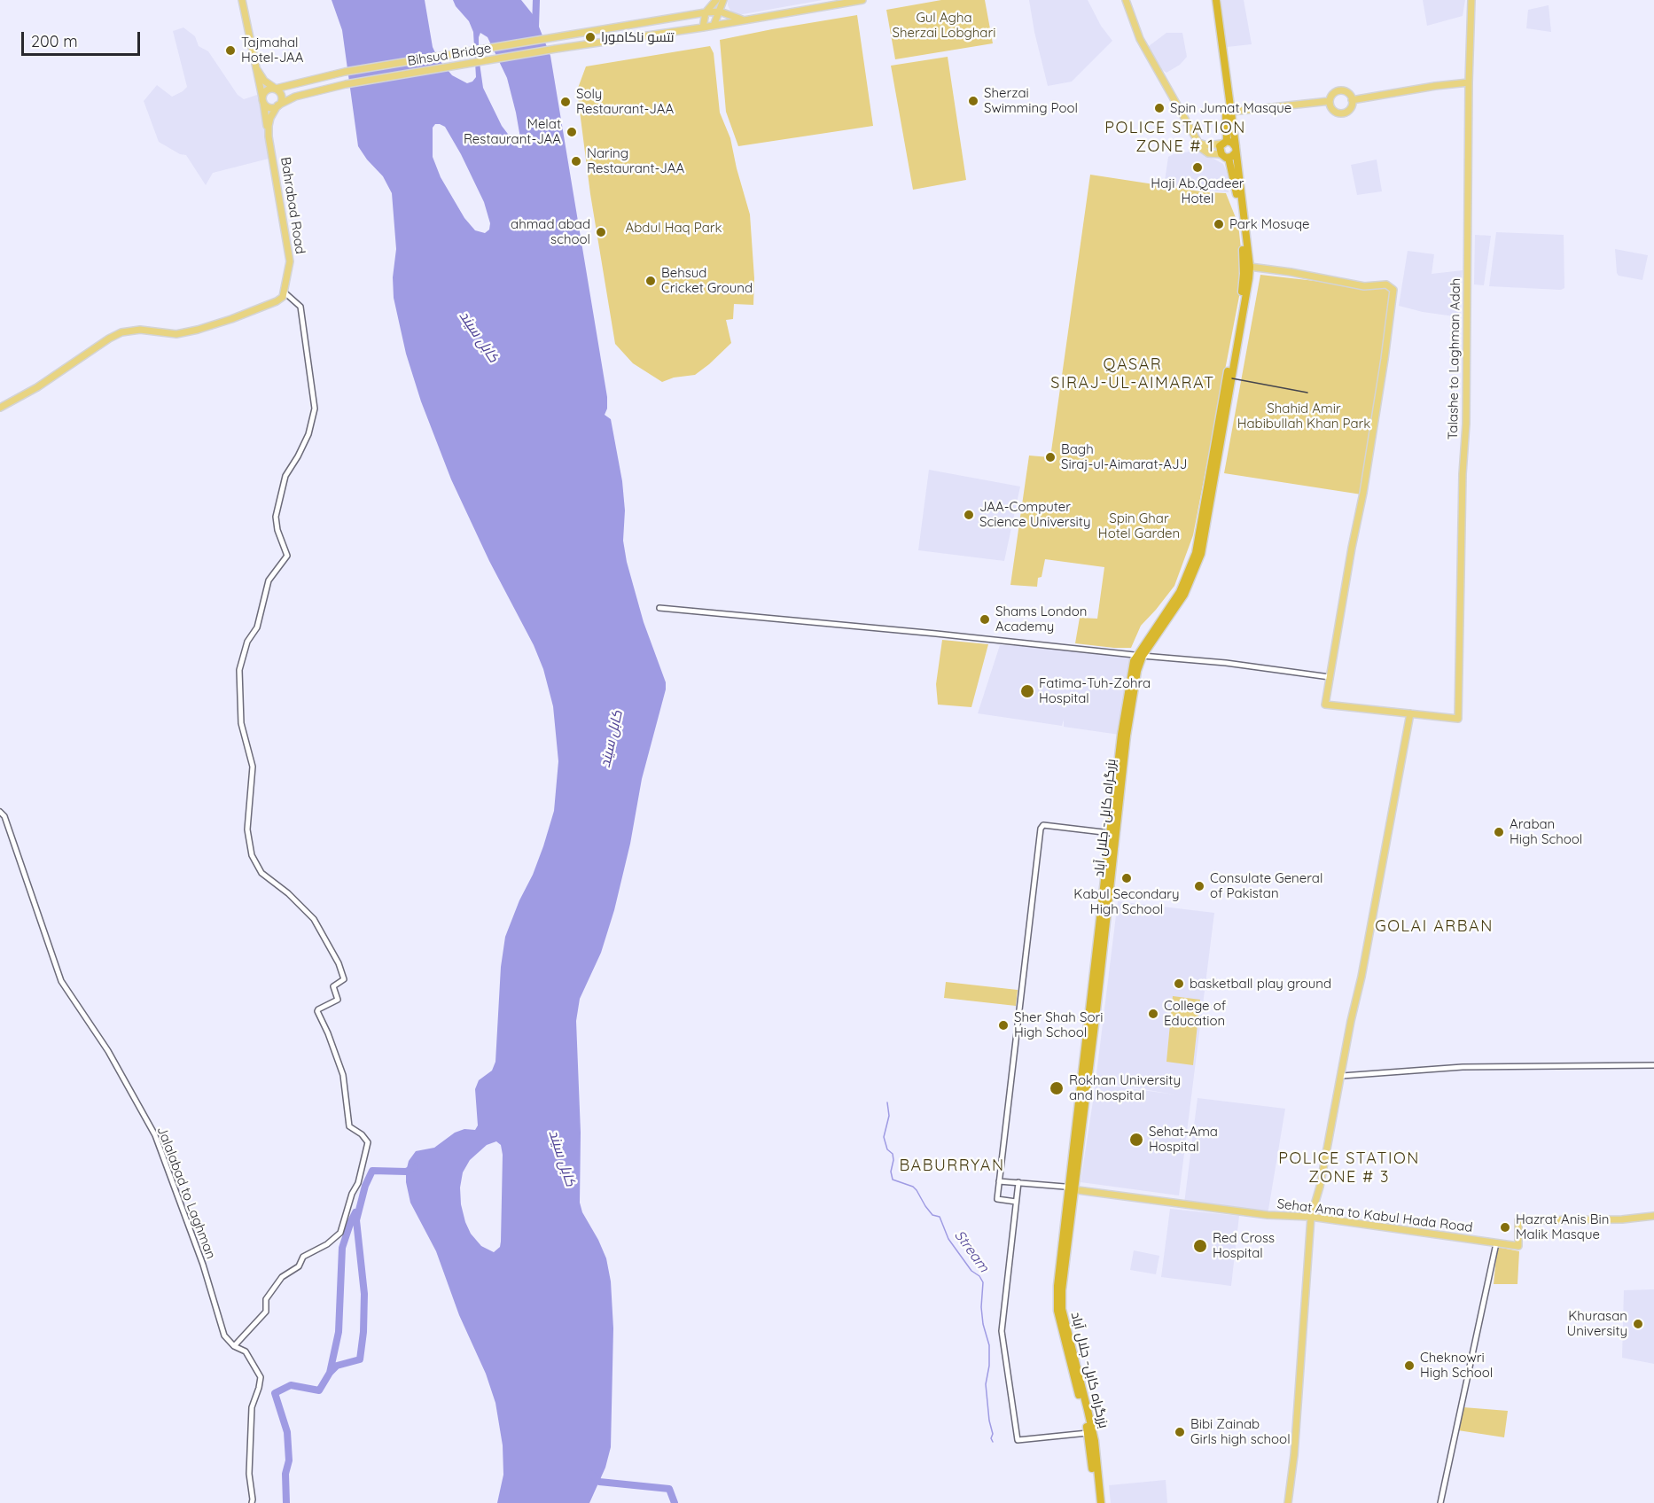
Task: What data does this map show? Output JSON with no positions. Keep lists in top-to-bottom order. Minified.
{"streets":{"highway":["بزرگراه کابل- جلال آباد"],"main road":["Bihsud Bridge","Bahrabad Road","Talashe to Laghman Adah","Sehat Ama to Kabul Hada Road"],"street":["Jalalabad to Laghman"]},"crossings":[["Bihsud Bridge","Bahrabad Road"],["بزرگراه کابل- جلال آباد","Sehat Ama to Kabul Hada Road"]],"districts":["POLICE STATION ZONE # 1","QASAR SIRAJ-UL-AIMARAT","GOLAI ARBAN","POLICE STATION ZONE # 3","BABURRYAN"],"water":["کابل سيند","Stream"],"parks":["Gul Agha Sherzai Lobghari","Abdul Haq Park","Shahid Amir Habibullah Khan Park","Spin Ghar Hotel Garden"],"places":["تتسو ناکامورا","Tajmahal Hotel-JAA","Sherzai Swimming Pool","Soly Restaurant-JAA","Spin Jumat Masque","Melat Restaurant-JAA","Naring Restaurant-JAA","Haji Ab.Qadeer Hotel","Park Mosuqe","ahmad abad school","Behsud Cricket Ground","Bagh Siraj-ul-Aimarat-AJJ","JAA-Computer Science University","Shams London Academy","Fatima-Tuh-Zohra Hospital","Araban High School","Kabul Secondary High School","Consulate General of Pakistan","basketball play ground","College of Education","Sher Shah Sori High School","Rokhan University and hospital","Sehat-Ama Hospital","Hazrat Anis Bin Malik Masque","Red Cross Hospital","Khurasan University","Cheknowri High School","Bibi Zainab Girls high school"],"scale_bar":"200 m"}
